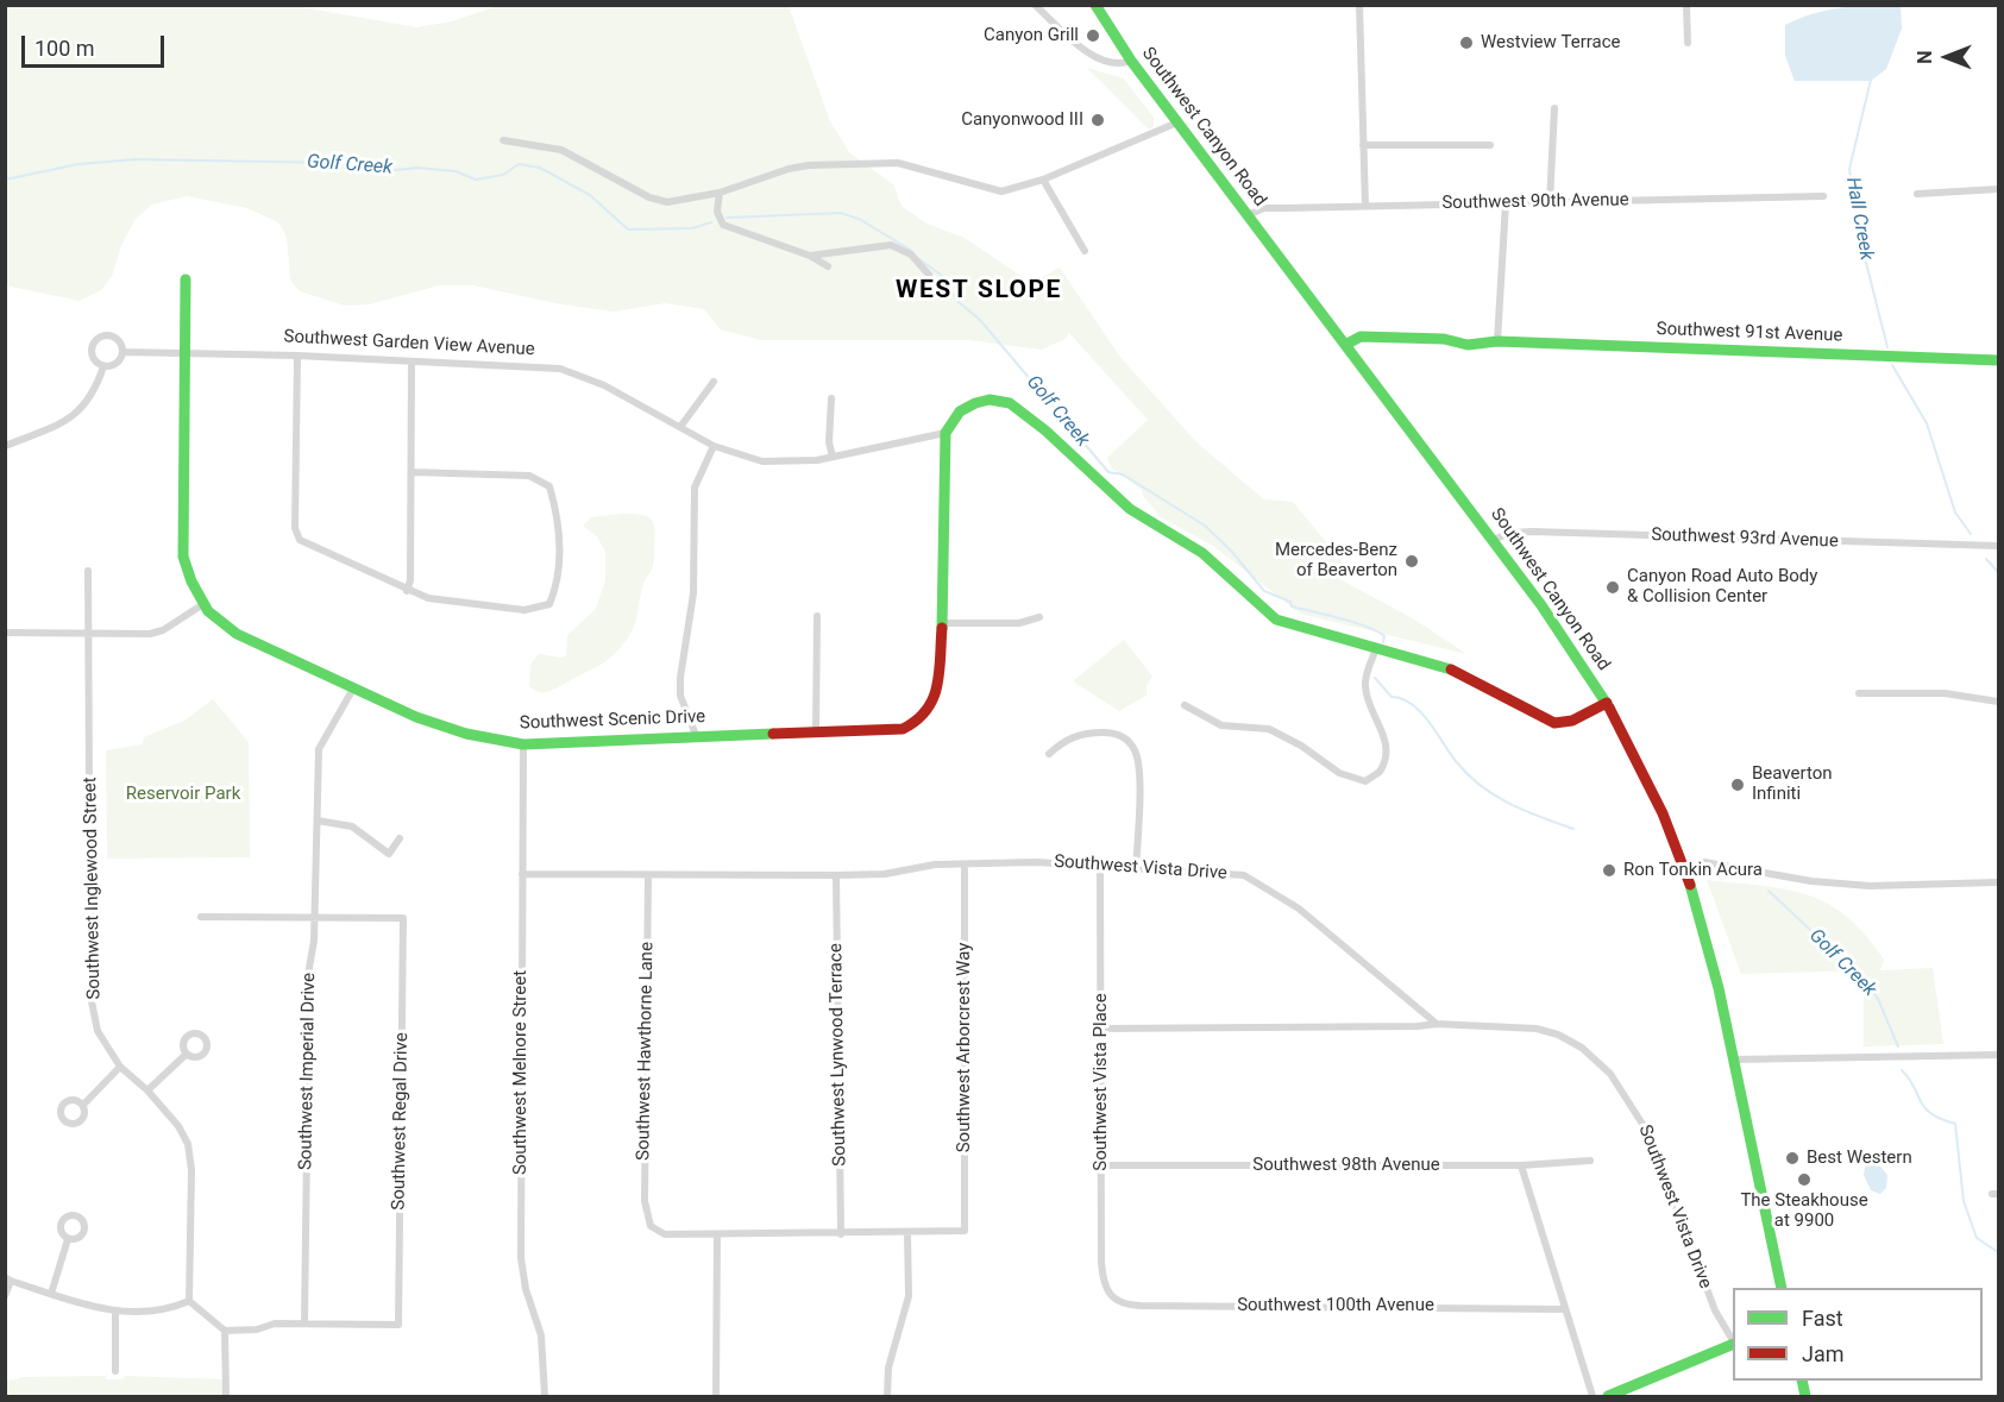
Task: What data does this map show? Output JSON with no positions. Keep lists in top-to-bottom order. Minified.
{"streets":{"street":["Southwest Canyon Road","Southwest 90th Avenue","Southwest 91st Avenue","Southwest Garden View Avenue","Southwest 93rd Avenue","Southwest Scenic Drive","Southwest Vista Drive","Southwest Inglewood Street","Southwest Arborcrest Way","Southwest Hawthorne Lane","Southwest Lynwood Terrace","Southwest Imperial Drive","Southwest Melnore Street","Southwest Vista Place","Southwest Regal Drive","Southwest 98th Avenue","Southwest 100th Avenue"]},"crossings":[["Southwest Canyon Road","Southwest 90th Avenue"],["Southwest Canyon Road","Southwest 91st Avenue"],["Southwest Canyon Road","Southwest 93rd Avenue"],["Southwest Garden View Avenue","Southwest Scenic Drive"],["Southwest Scenic Drive","Southwest Imperial Drive"],["Southwest Scenic Drive","Southwest Melnore Street"],["Southwest Vista Drive","Southwest Arborcrest Way"],["Southwest Vista Drive","Southwest Hawthorne Lane"],["Southwest Vista Drive","Southwest Lynwood Terrace"],["Southwest Vista Drive","Southwest Melnore Street"],["Southwest Vista Drive","Southwest Vista Place"],["Southwest Imperial Drive","Southwest Regal Drive"],["Southwest Vista Place","Southwest 98th Avenue"],["Southwest Vista Place","Southwest 100th Avenue"]],"districts":["WEST SLOPE"],"water":["Golf Creek","Hall Creek"],"parks":["Reservoir Park"],"places":["Canyon Grill","Westview Terrace","Canyonwood III","Mercedes-Benz of Beaverton","Canyon Road Auto Body & Collision Center","Beaverton Infiniti","Ron Tonkin Acura","Best Western","The Steakhouse at 9900"],"legend":["Fast","Jam"],"scale_bar":"100 m","north":"left"}
